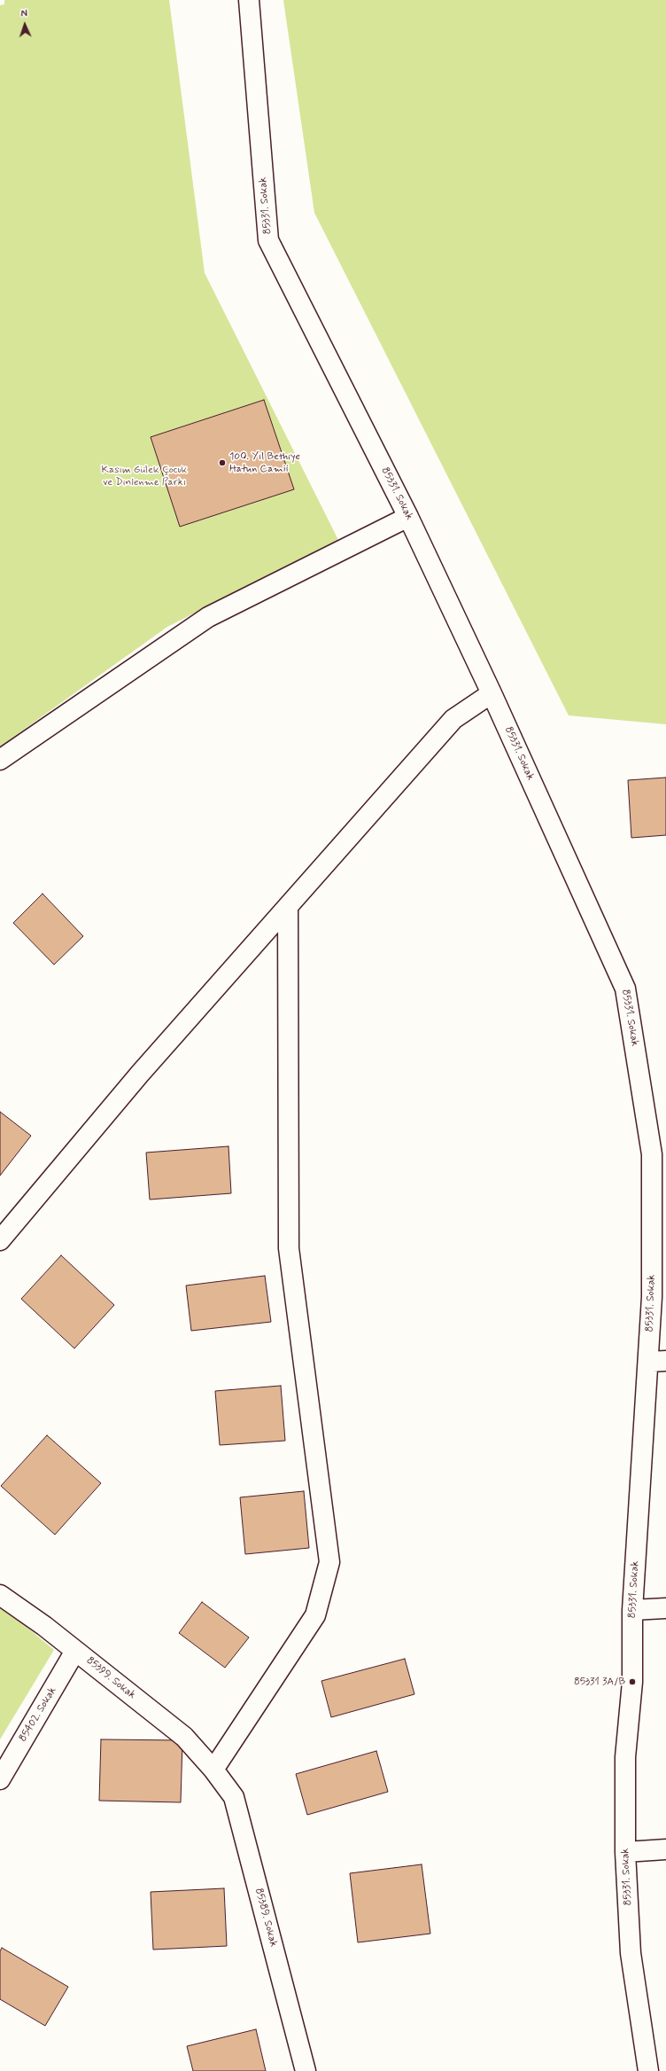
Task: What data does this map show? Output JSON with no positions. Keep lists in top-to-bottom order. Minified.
{"streets":{"street":["85331. Sokak","85399. Sokak","85402. Sokak","85389. Sokak"]},"crossings":[["85399. Sokak","85402. Sokak"],["85399. Sokak","85389. Sokak"]],"parks":["Kasım Gülek Çocuk ve Dinlenme Parkı"],"places":["100. Yıl Bethiye Hatun Camii","85331 3A/B"],"north":"top"}
